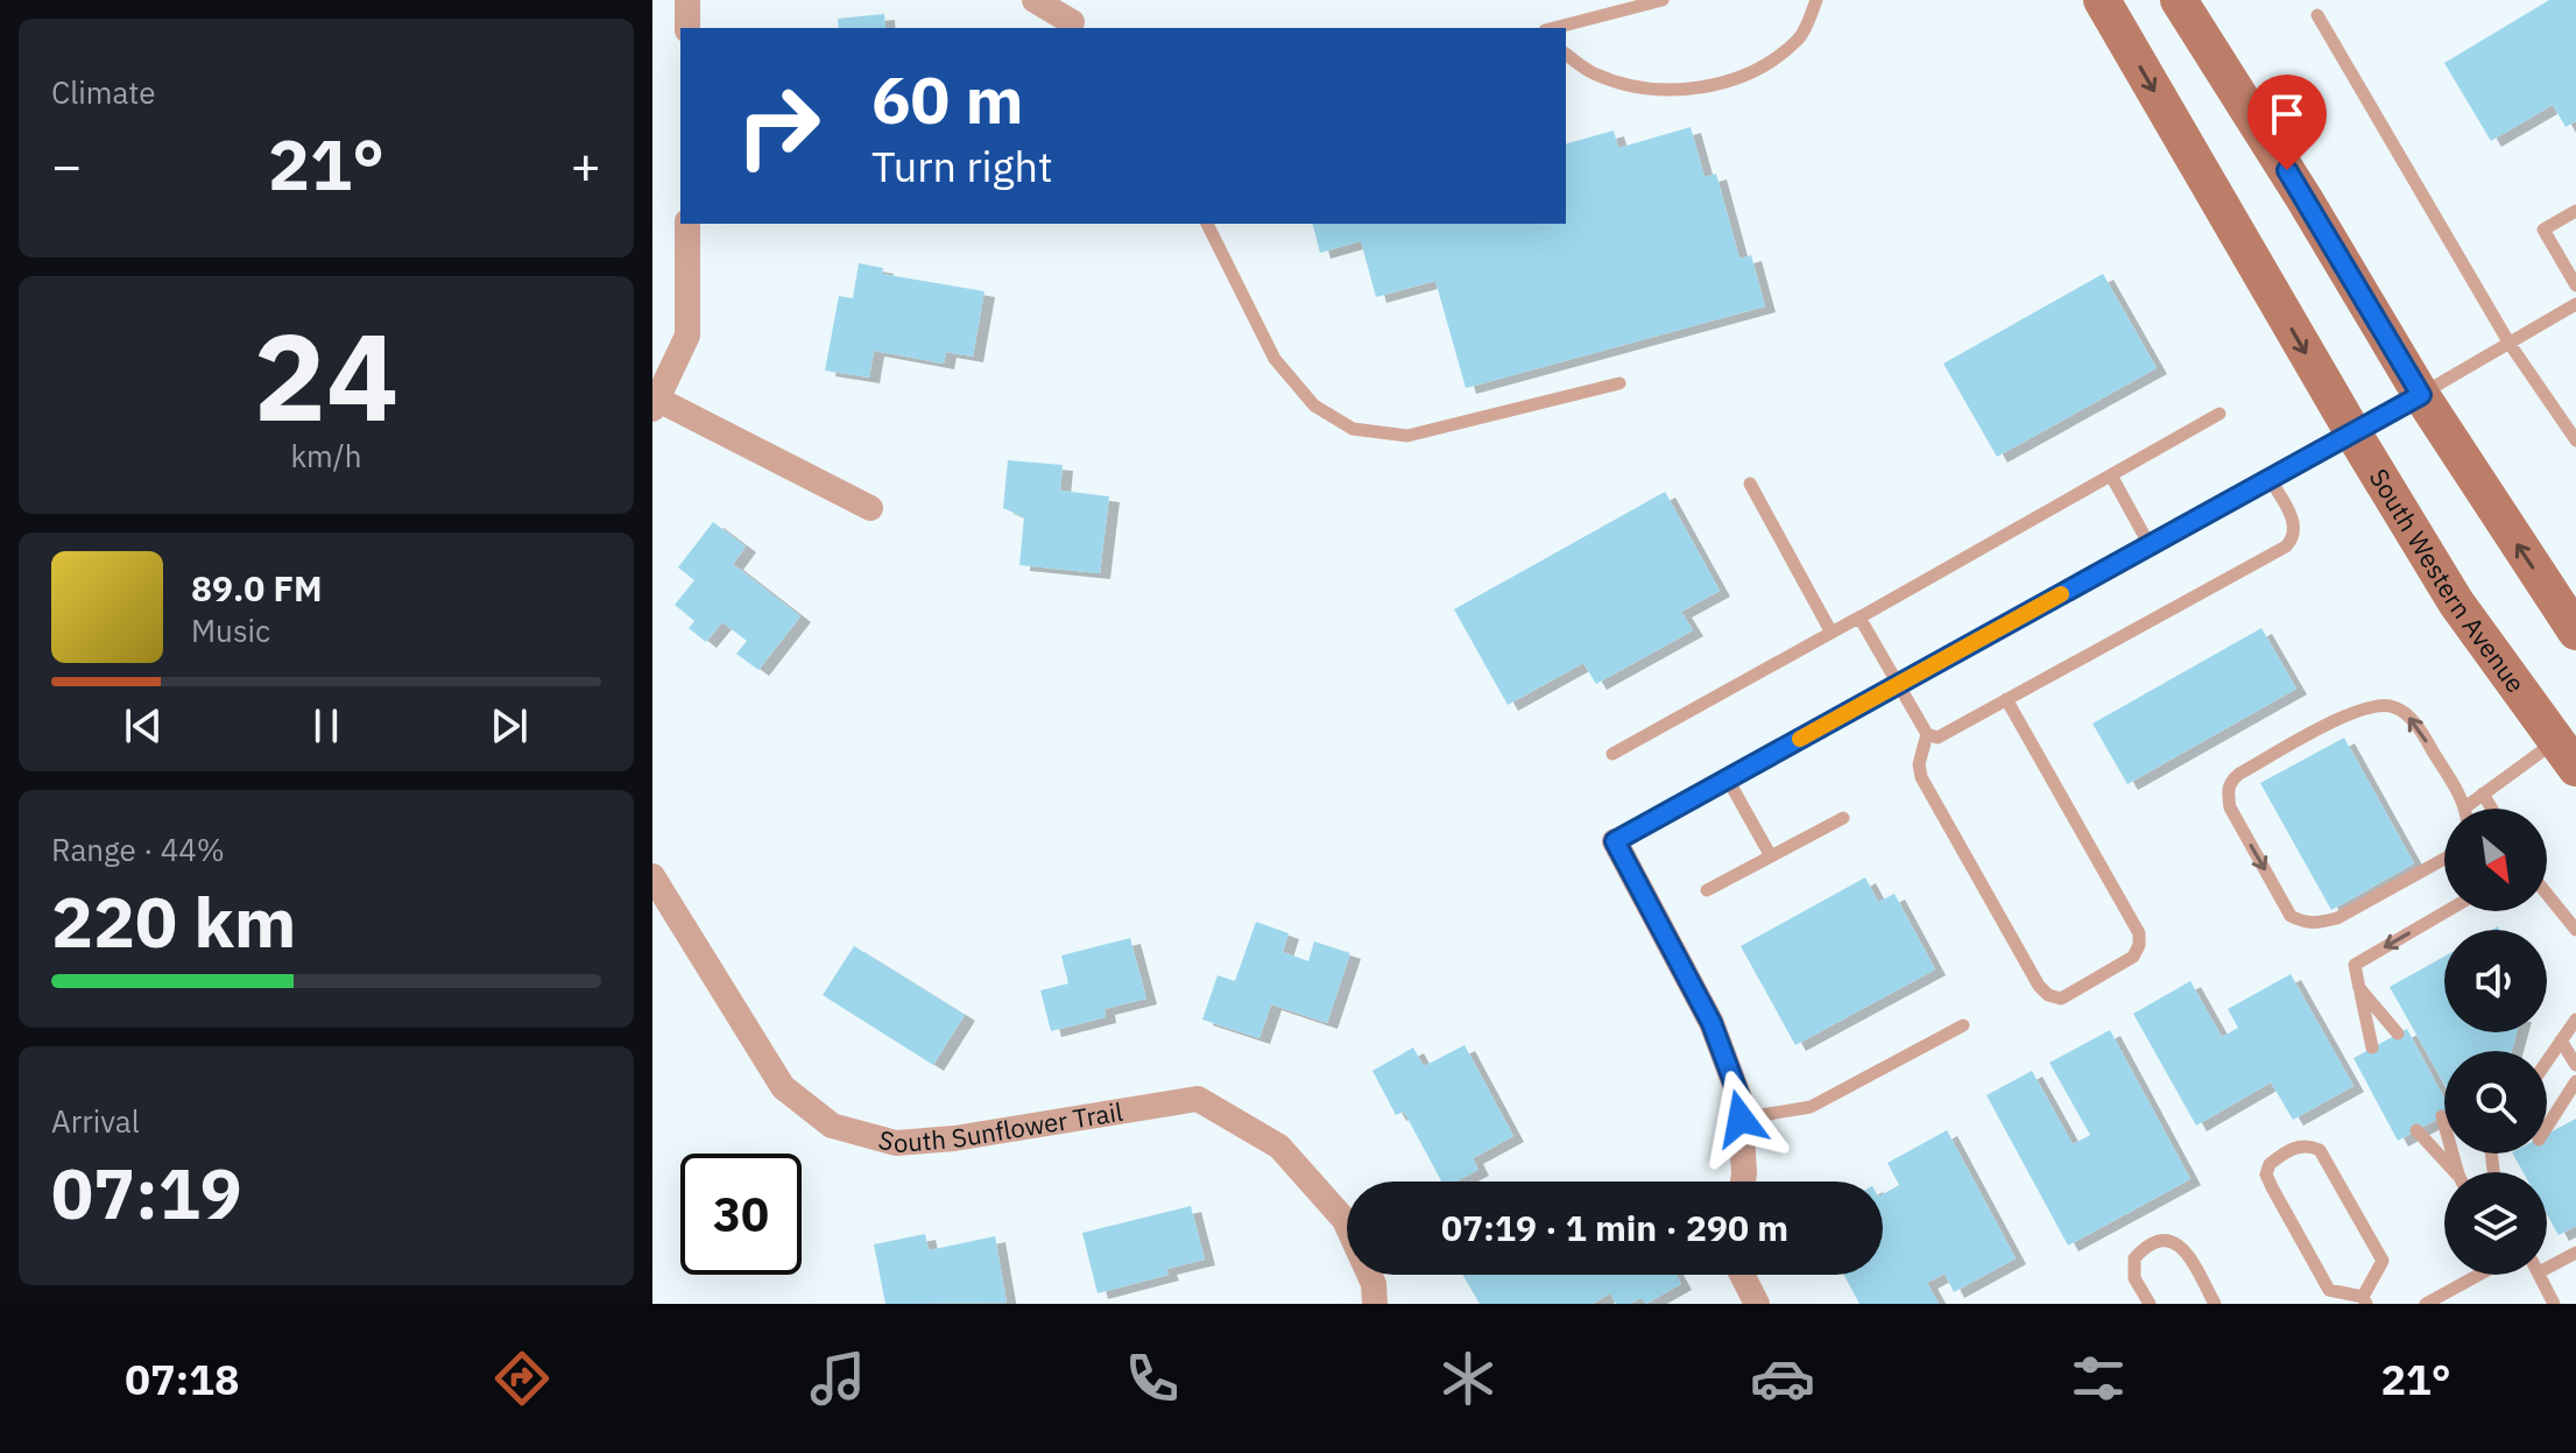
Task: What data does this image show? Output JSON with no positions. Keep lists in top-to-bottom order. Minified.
{"streets":{"main road":["South Western Avenue"],"street":["South Sunflower Trail"]},"north":"bottom right","page":{"tile":["Climate",["24","km/h"],["Range · 44%","220 km"],["Arrival","07:19"]],"turn":["60 m","Turn right"],"heat":["−","21°","+"],"song":["89.0 FM","Music"],"limit":"30","trip":"07:19 · 1 min · 290 m","tabs":["07:18","21°"]}}
